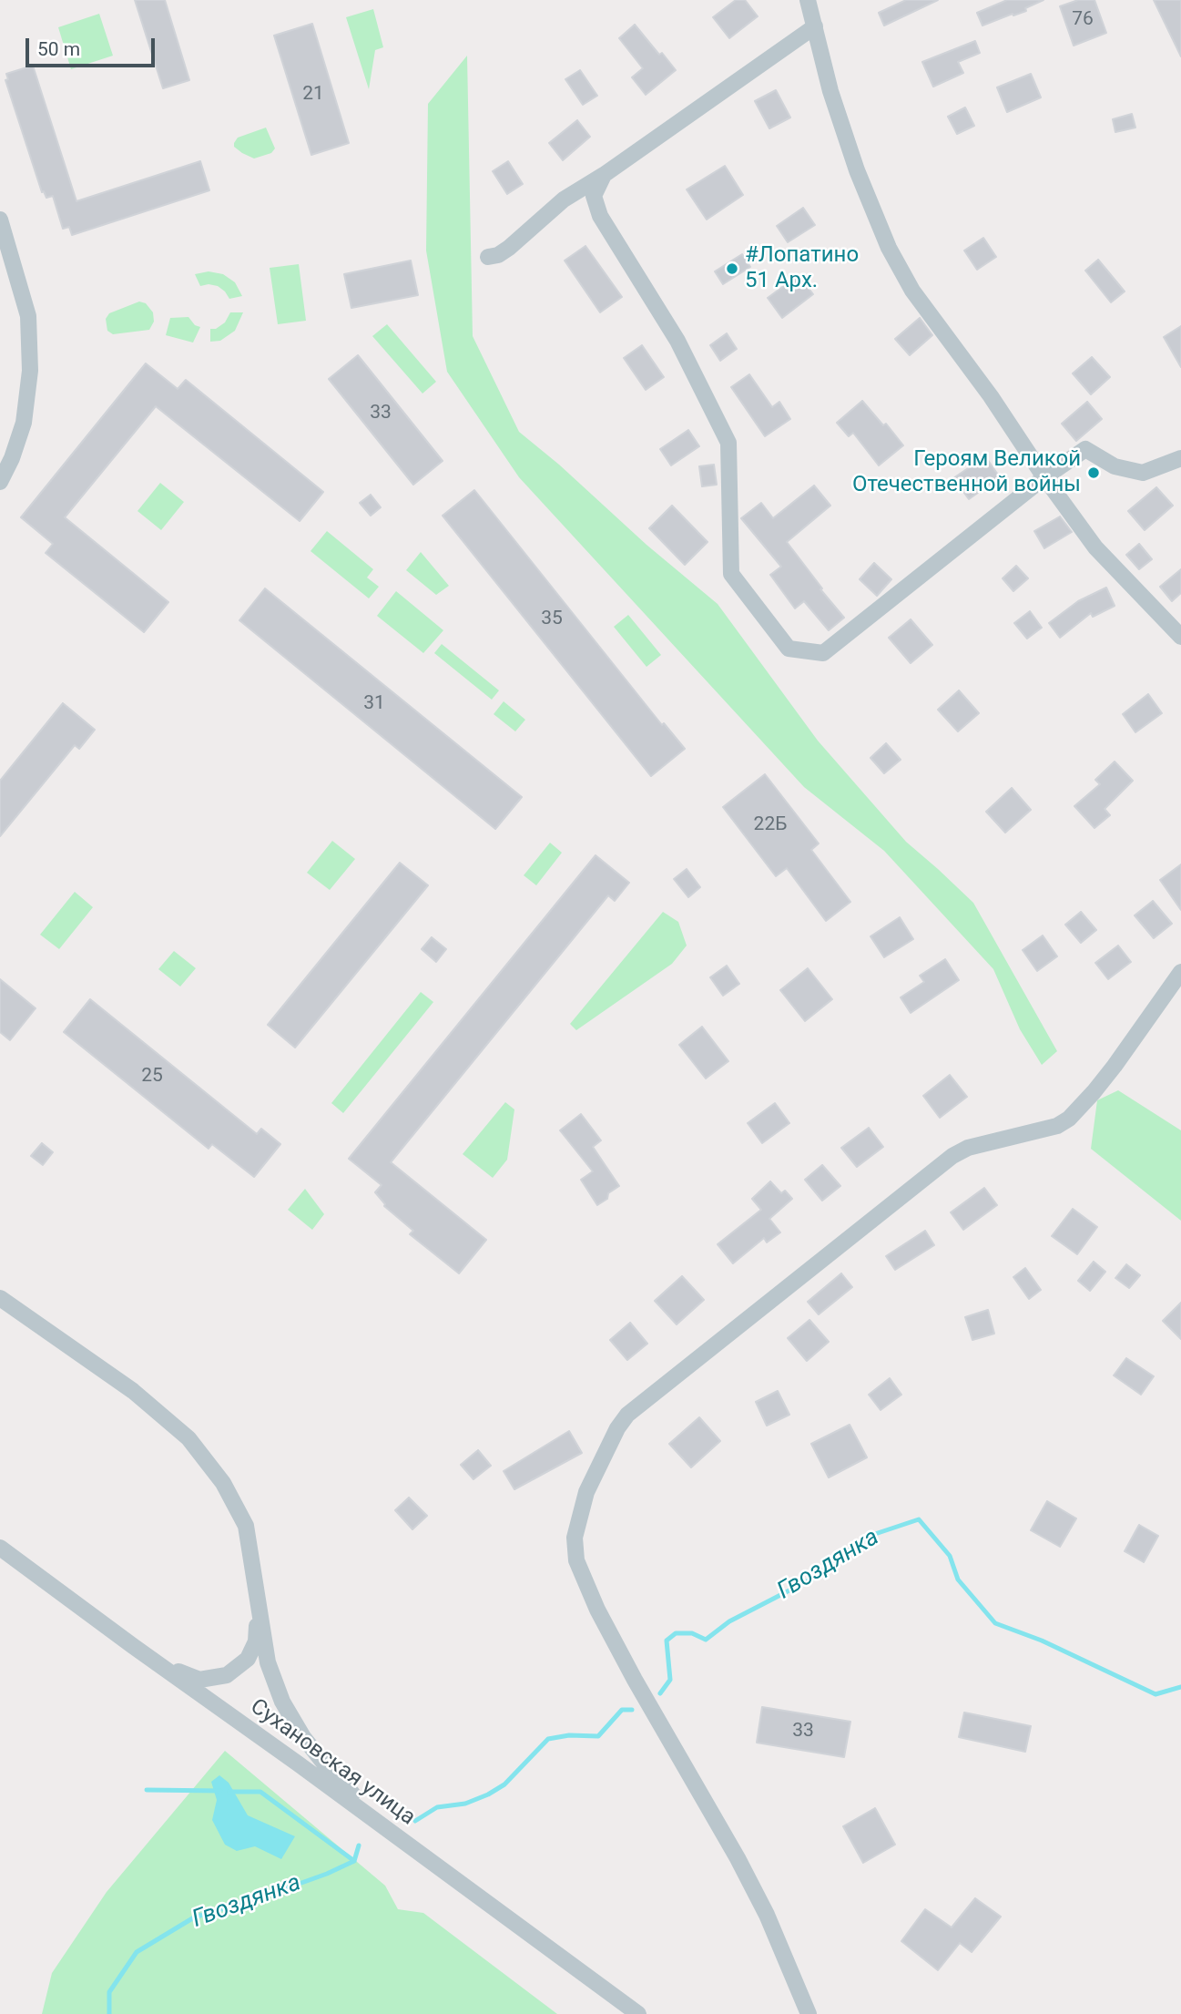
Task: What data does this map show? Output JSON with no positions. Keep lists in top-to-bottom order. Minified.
{"streets":{"street":["Сухановская улица"]},"water":["Гвоздянка"],"places":["#Лопатино 51 Арх.","Героям Великой Отечественной войны"],"house_numbers":["76","21","33","35","31","22Б","25","33"],"scale_bar":"50 m"}
